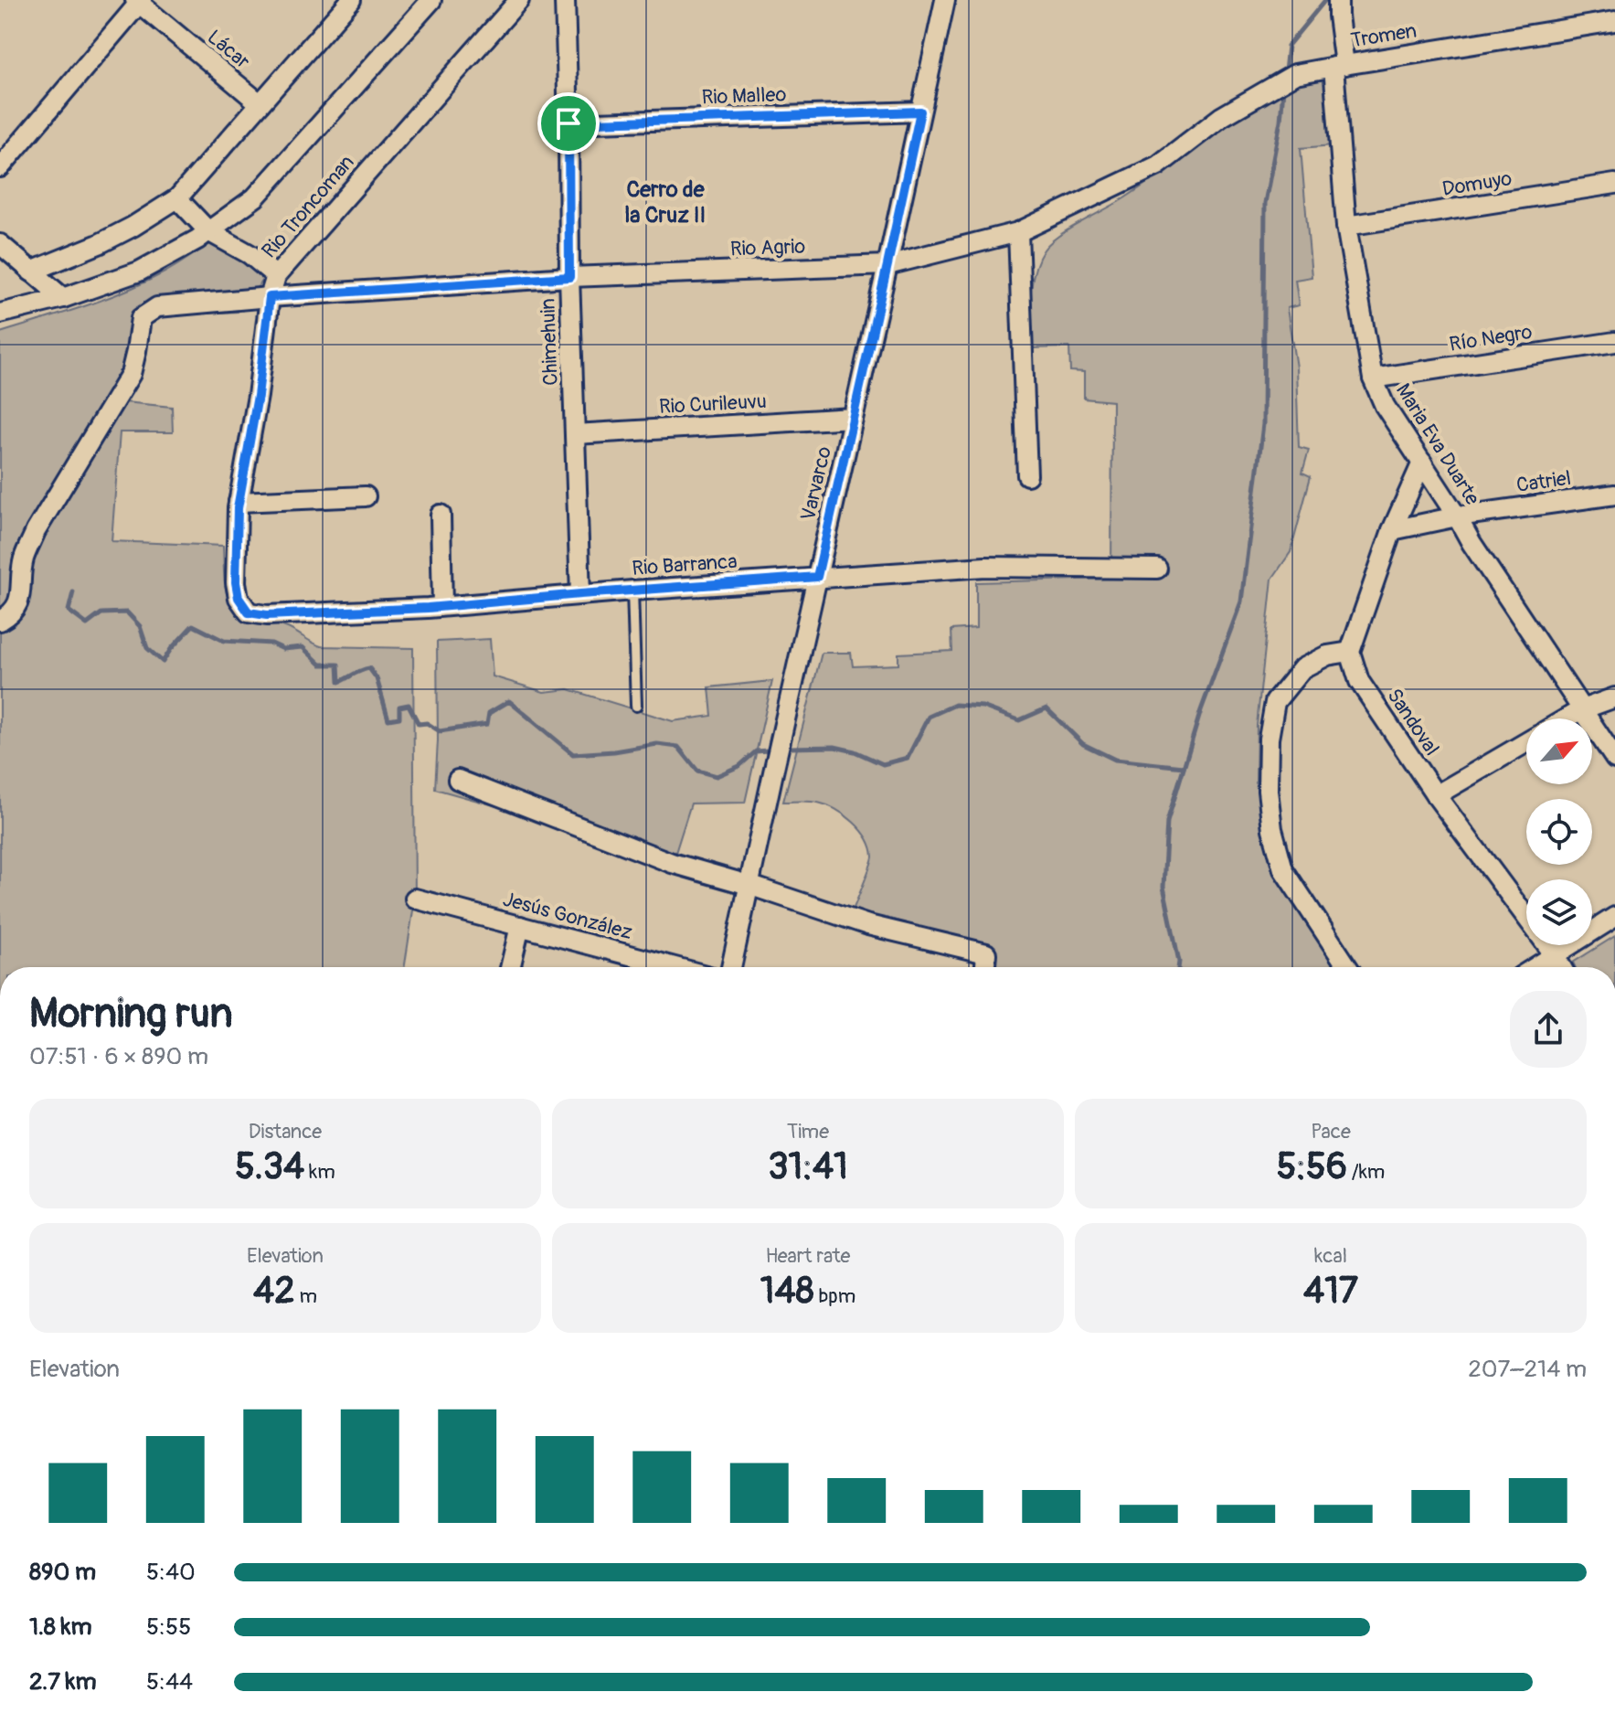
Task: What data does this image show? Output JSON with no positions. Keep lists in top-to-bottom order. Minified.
{"streets":{"street":["Tromen","Lácar","Rio Malleo","Domuyo","Rio Troncoman","Rio Agrio","Río Negro","Chimehuin","Rio Curileuvu","Maria Eva Duarte","Catriel","Varvarco","Rio Barranca","Sandoval","Jesús González"]},"crossings":[["Tromen","Rio Agrio"],["Tromen","Maria Eva Duarte"],["Rio Malleo","Chimehuin"],["Rio Malleo","Varvarco"],["Domuyo","Maria Eva Duarte"],["Rio Troncoman","Rio Agrio"],["Rio Troncoman","Rio Barranca"],["Rio Agrio","Chimehuin"],["Rio Agrio","Maria Eva Duarte"],["Rio Agrio","Varvarco"],["Río Negro","Maria Eva Duarte"],["Chimehuin","Rio Curileuvu"],["Chimehuin","Rio Barranca"],["Rio Curileuvu","Varvarco"],["Maria Eva Duarte","Catriel"],["Varvarco","Rio Barranca"]],"districts":["Cerro de la Cruz II"],"north":"top right","page":{"heading":["Morning run","07:51 · 6 × 890 m"],"stats":[["Distance","5.34 km"],["Time","31:41"],["Pace","5:56 /km"],["Elevation","42 m"],["Heart rate","148 bpm"],["kcal","417"]],"chart":["Elevation","207–214 m"],"list":[{"name":"890 m","note":"5:40"},{"name":"1.8 km","note":"5:55"},{"name":"2.7 km","note":"5:44"}]}}
